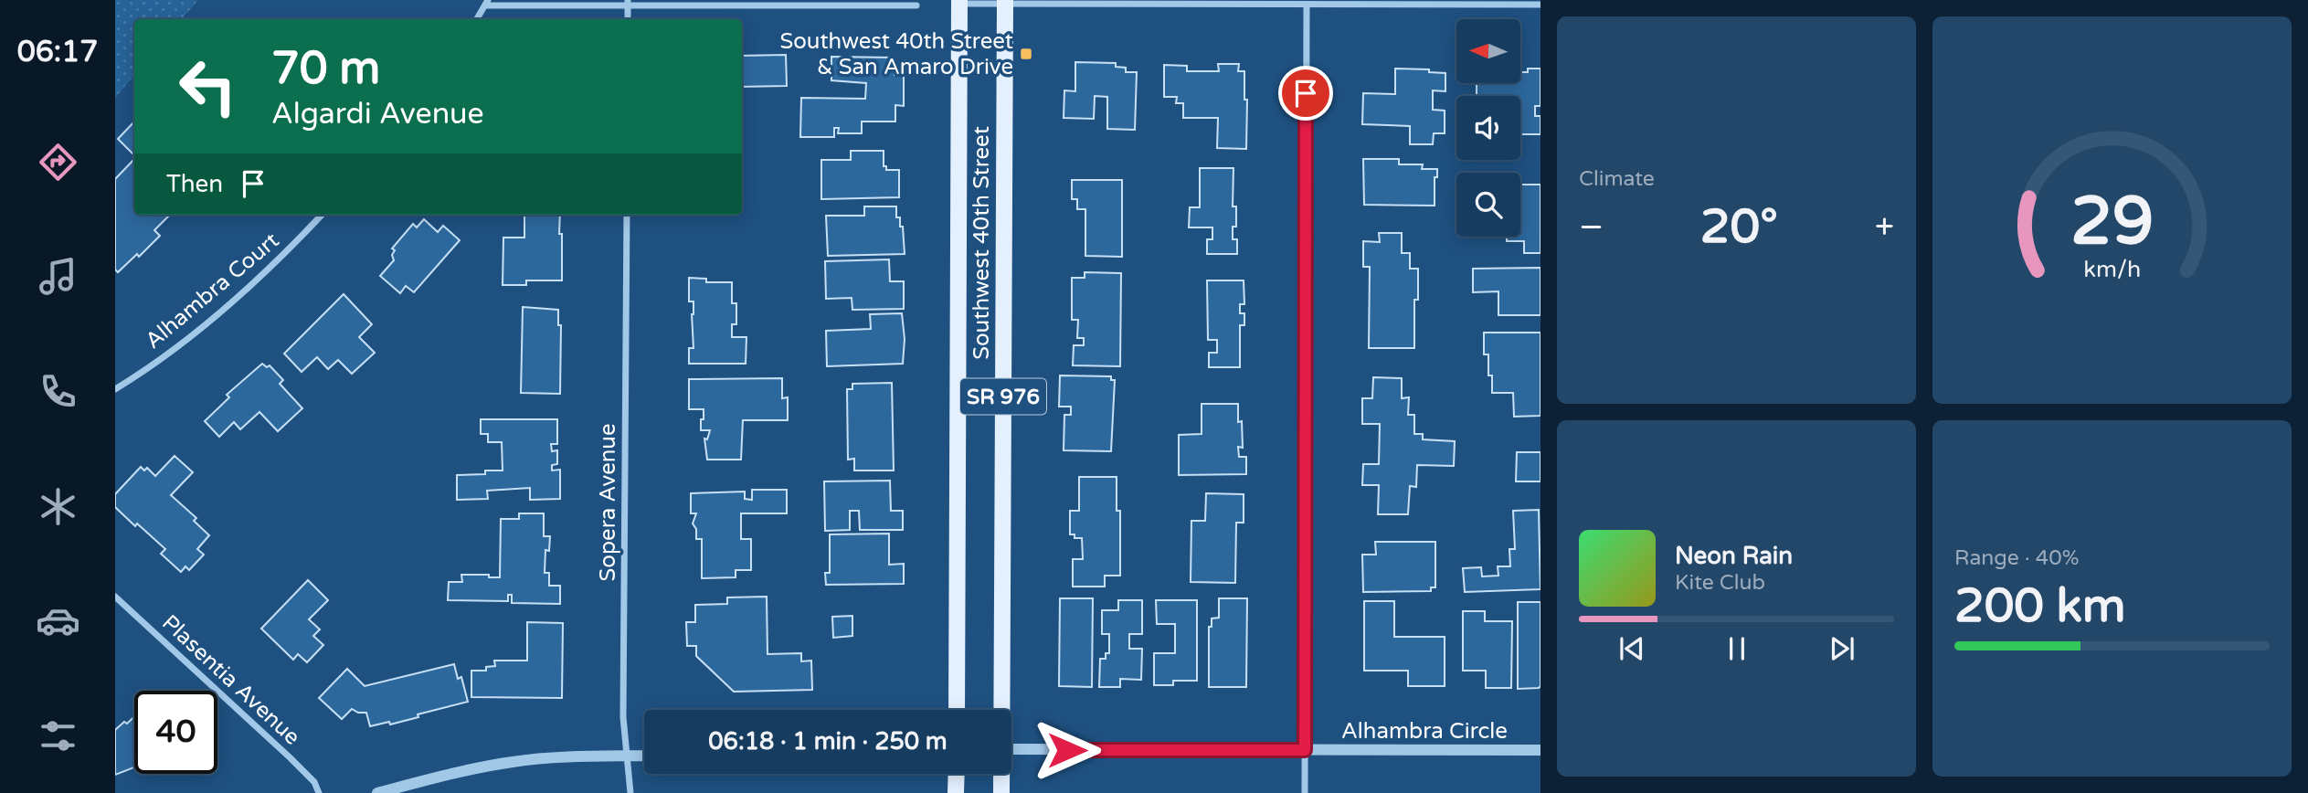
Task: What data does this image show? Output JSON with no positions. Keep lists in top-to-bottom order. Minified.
{"streets":{"main road":["Southwest 40th Street","SR 976"],"street":["Alhambra Court","Sopera Avenue","Plasentia Avenue","Alhambra Circle"]},"places":{"transit":["Southwest 40th Street & San Amaro Drive"]},"north":"left","page":{"tabs":"06:17","tile":["Climate",["Range · 40%","200 km"]],"turn":["70 m","Algardi Avenue"],"then":"Then","heat":["−","20°","+"],"song":["Neon Rain","Kite Club"],"limit":"40","trip":"06:18 · 1 min · 250 m","gauge":["29","km/h"]}}
